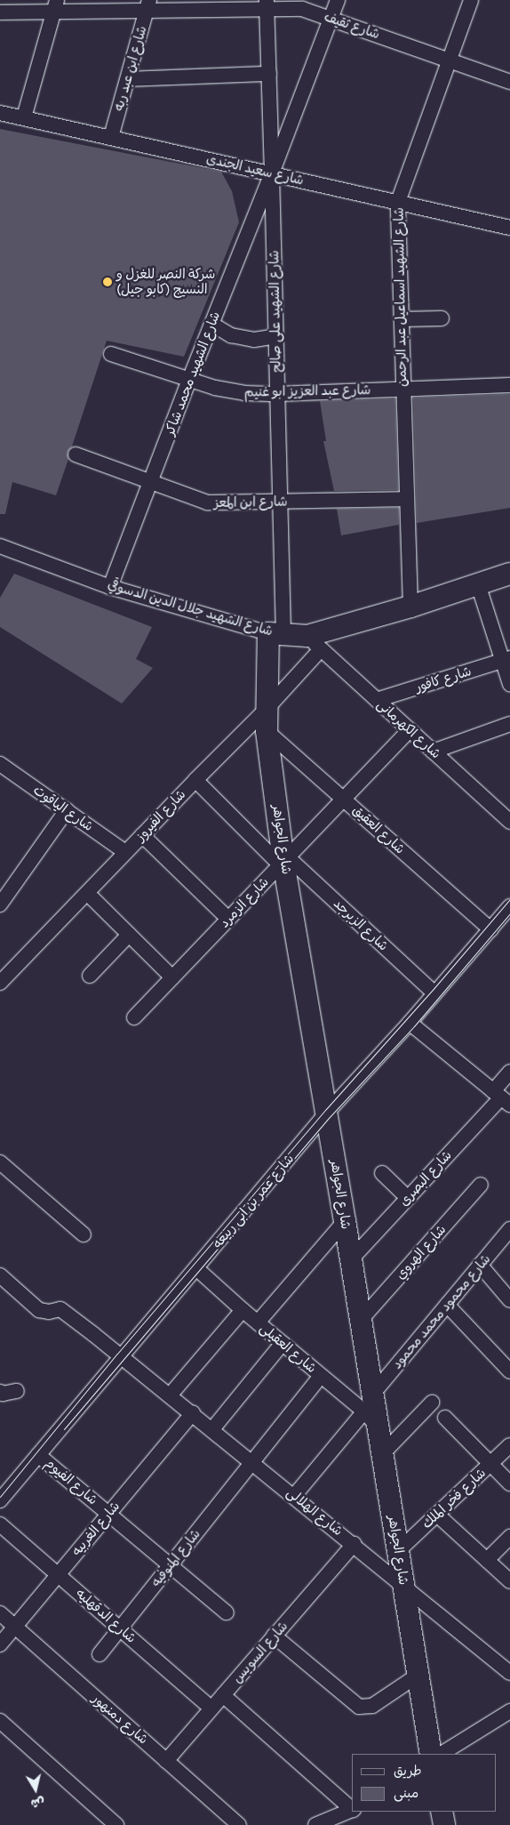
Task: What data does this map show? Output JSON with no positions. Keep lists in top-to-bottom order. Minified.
{"streets":{"main road":["شارع الشهيد جلال الدين الدسوقي","شارع الجواهر"],"street":["شارع ثقيف","شارع ابن عبد ربه","شارع سعيد الجندى","شارع الشهيد اسماعيل عبد الرحمن","شارع الشهيد على صالح","شارع الشهيد محمد شاكر","شارع عبد العزيز ابو غنيم","شارع ابن المعز","شارع كافور","شارع الكهرمانى","شارع الياقوت","شارع الفيروز","شارع العقيق","شارع الزمرد","شارع الزبرجد","شارع البصرى","شارع عمر بن ابى ربيعه","شارع الهروي","شارع محمود محمد محمود","شارع العقيلى","شارع الفيوم","شارع فخر الملك","شارع الهلالى","شارع الغربيه","شارع المنوفيه","شارع الدقهليه","شارع السويس","شارع دمنهور"]},"crossings":[["شارع ثقيف","شارع ابن عبد ربه"],["شارع ثقيف","شارع الشهيد اسماعيل عبد الرحمن"],["شارع ثقيف","شارع الشهيد على صالح"],["شارع ثقيف","شارع الشهيد محمد شاكر"],["شارع ابن عبد ربه","شارع سعيد الجندى"],["شارع سعيد الجندى","شارع الشهيد اسماعيل عبد الرحمن"],["شارع سعيد الجندى","شارع الشهيد على صالح"],["شارع سعيد الجندى","شارع الشهيد محمد شاكر"],["شارع الشهيد اسماعيل عبد الرحمن","شارع عبد العزيز ابو غنيم"],["شارع الشهيد اسماعيل عبد الرحمن","شارع ابن المعز"],["شارع الشهيد اسماعيل عبد الرحمن","شارع الشهيد جلال الدين الدسوقي"],["شارع الشهيد على صالح","شارع الشهيد محمد شاكر"],["شارع الشهيد على صالح","شارع عبد العزيز ابو غنيم"],["شارع الشهيد على صالح","شارع ابن المعز"],["شارع الشهيد على صالح","شارع الشهيد جلال الدين الدسوقي"],["شارع الشهيد على صالح","شارع الجواهر"],["شارع الشهيد محمد شاكر","شارع عبد العزيز ابو غنيم"],["شارع الشهيد محمد شاكر","شارع ابن المعز"],["شارع الشهيد محمد شاكر","شارع الشهيد جلال الدين الدسوقي"],["شارع الشهيد جلال الدين الدسوقي","شارع الكهرمانى"],["شارع الشهيد جلال الدين الدسوقي","شارع الفيروز"],["شارع الشهيد جلال الدين الدسوقي","شارع الجواهر"],["شارع كافور","شارع الكهرمانى"],["شارع الكهرمانى","شارع الفيروز"],["شارع الكهرمانى","شارع الزمرد"],["شارع الياقوت","شارع الفيروز"],["شارع الفيروز","شارع الجواهر"],["شارع الفيروز","شارع الزبرجد"],["شارع العقيق","شارع الجواهر"],["شارع العقيق","شارع الزمرد"],["شارع العقيق","شارع عمر بن ابى ربيعه"],["شارع الجواهر","شارع الزمرد"],["شارع الجواهر","شارع الزبرجد"],["شارع الجواهر","شارع البصرى"],["شارع الجواهر","شارع عمر بن ابى ربيعه"],["شارع الجواهر","شارع الهروي"],["شارع الجواهر","شارع محمود محمد محمود"],["شارع الجواهر","شارع العقيلى"],["شارع الجواهر","شارع فخر الملك"],["شارع الجواهر","شارع الهلالى"],["شارع الزمرد","شارع الزبرجد"],["شارع الزبرجد","شارع عمر بن ابى ربيعه"],["شارع عمر بن ابى ربيعه","شارع العقيلى"],["شارع عمر بن ابى ربيعه","شارع الفيوم"],["شارع عمر بن ابى ربيعه","شارع الهلالى"],["شارع محمود محمد محمود","شارع العقيلى"],["شارع محمود محمد محمود","شارع الهلالى"],["شارع العقيلى","شارع المنوفيه"],["شارع الفيوم","شارع الغربيه"],["شارع الفيوم","شارع المنوفيه"],["شارع الهلالى","شارع الغربيه"],["شارع الهلالى","شارع المنوفيه"],["شارع الهلالى","شارع السويس"],["شارع الغربيه","شارع الدقهليه"],["شارع الغربيه","شارع دمنهور"],["شارع المنوفيه","شارع الدقهليه"],["شارع الدقهليه","شارع السويس"],["شارع السويس","شارع دمنهور"]],"places":["شركة النصر للغزل و النسيج (كابو جيل)"],"legend":["طريق","مبنى"],"north":"bottom"}
